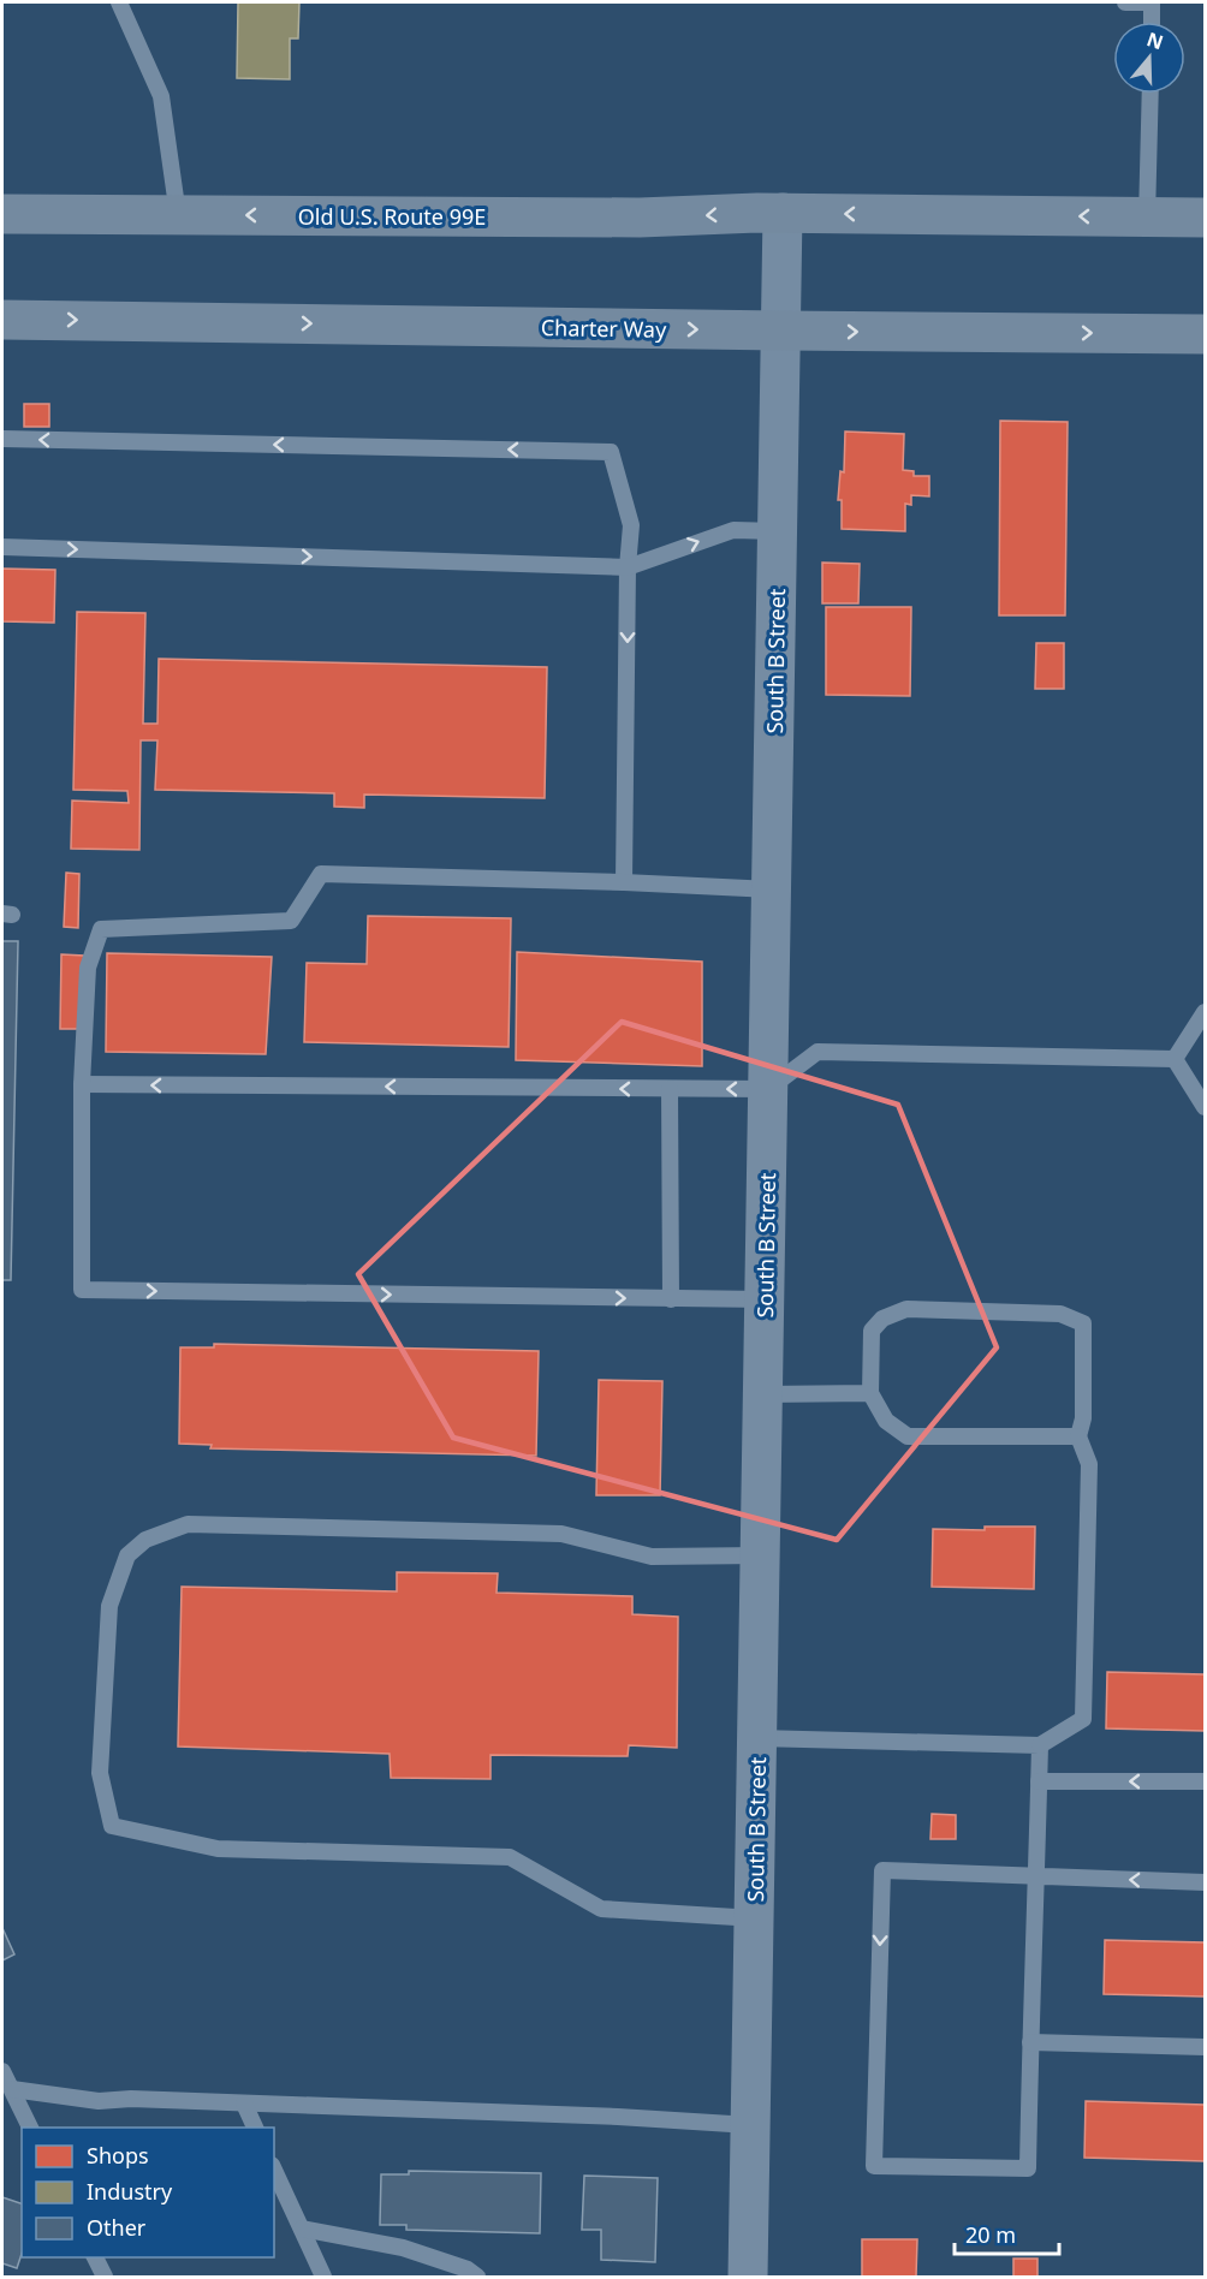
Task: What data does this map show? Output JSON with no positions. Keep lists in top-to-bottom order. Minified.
{"streets":{"main road":["Old U.S. Route 99E","Charter Way"],"street":["South B Street"]},"crossings":[["Old U.S. Route 99E","South B Street"],["Charter Way","South B Street"]],"one_way":["Old U.S. Route 99E"],"legend":["Shops","Industry","Other"],"scale_bar":"20 m","north":"top"}
